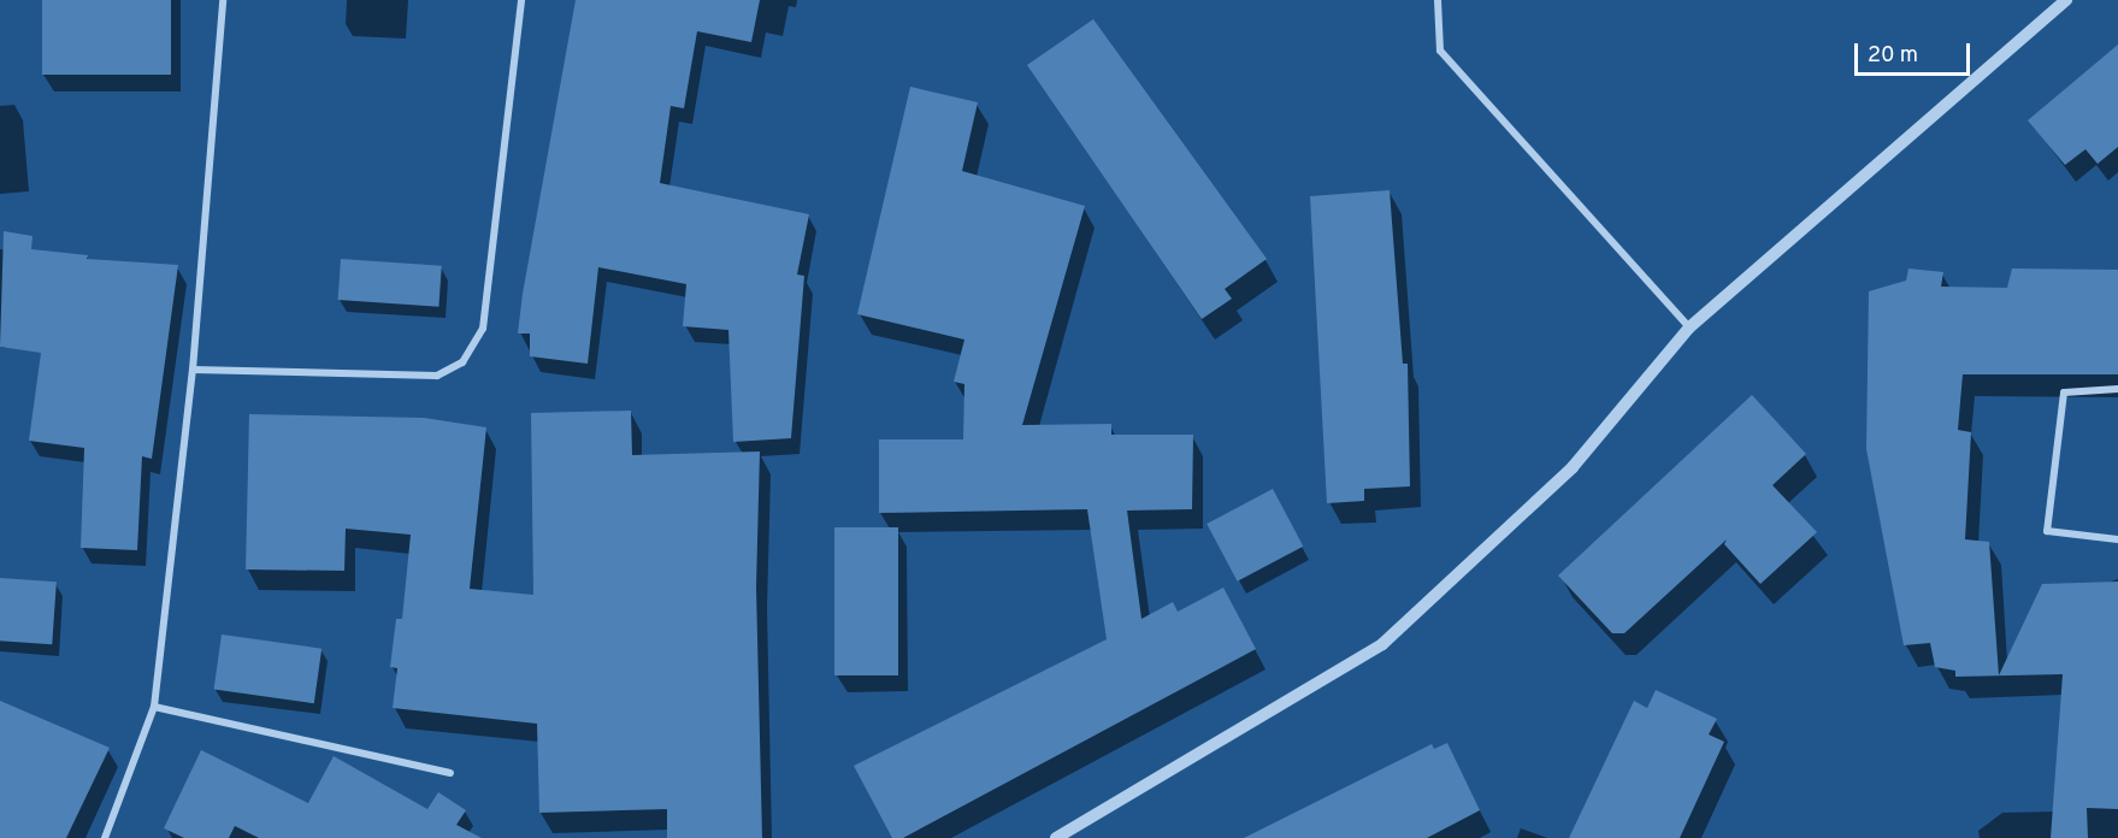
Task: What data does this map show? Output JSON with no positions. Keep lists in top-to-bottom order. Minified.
{"scale_bar":"20 m"}
